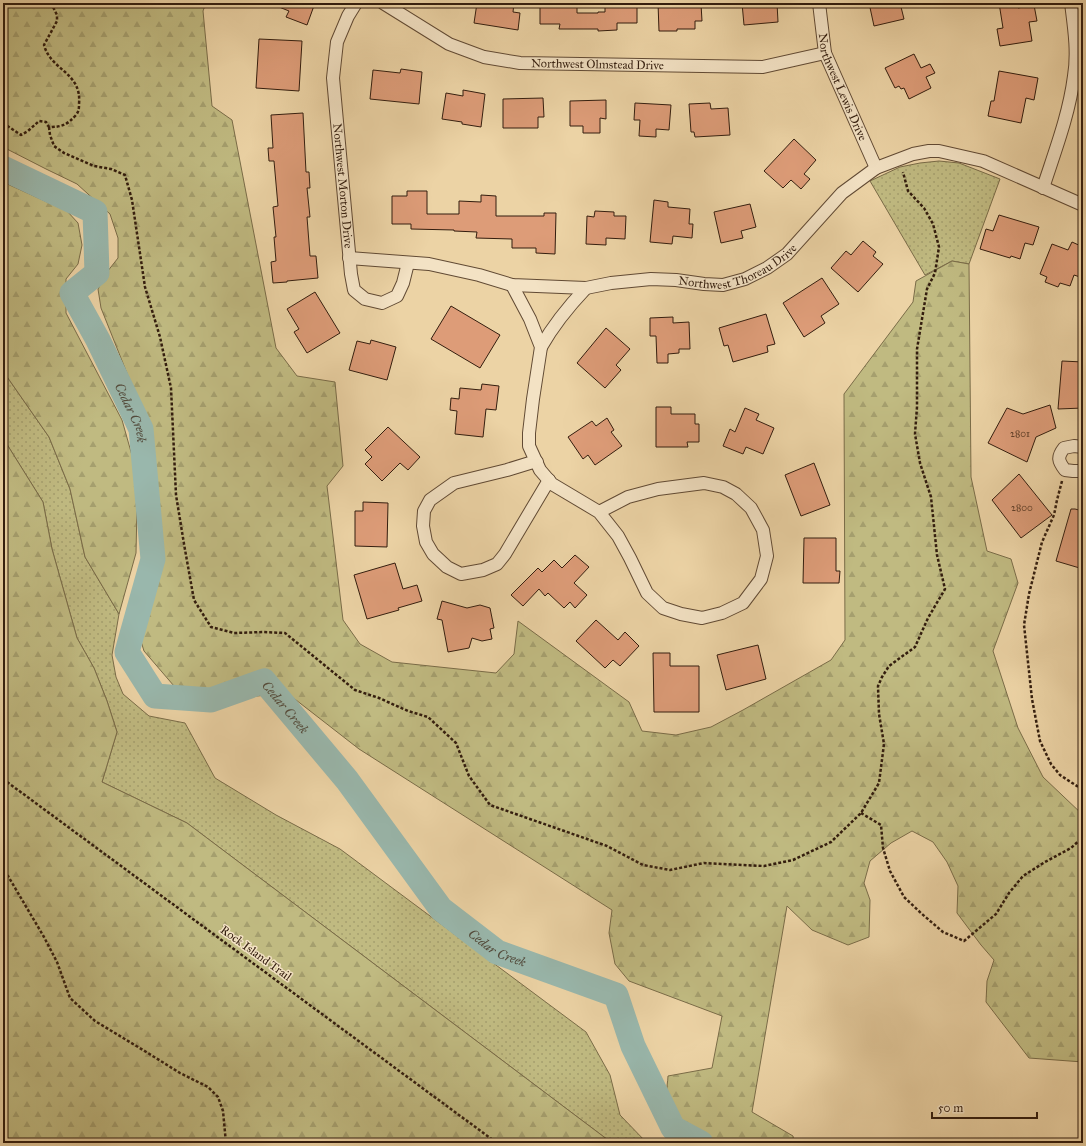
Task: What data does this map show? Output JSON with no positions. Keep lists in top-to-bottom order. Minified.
{"streets":{"street":["Northwest Olmstead Drive","Northwest Lewis Drive","Northwest Morton Drive","Northwest Thoreau Drive"],"path":["Rock Island Trail"]},"crossings":[["Northwest Olmstead Drive","Northwest Lewis Drive"],["Northwest Lewis Drive","Northwest Thoreau Drive"],["Northwest Morton Drive","Northwest Thoreau Drive"]],"water":["Cedar Creek"],"house_numbers":["2801","2800"],"scale_bar":"50 m"}
